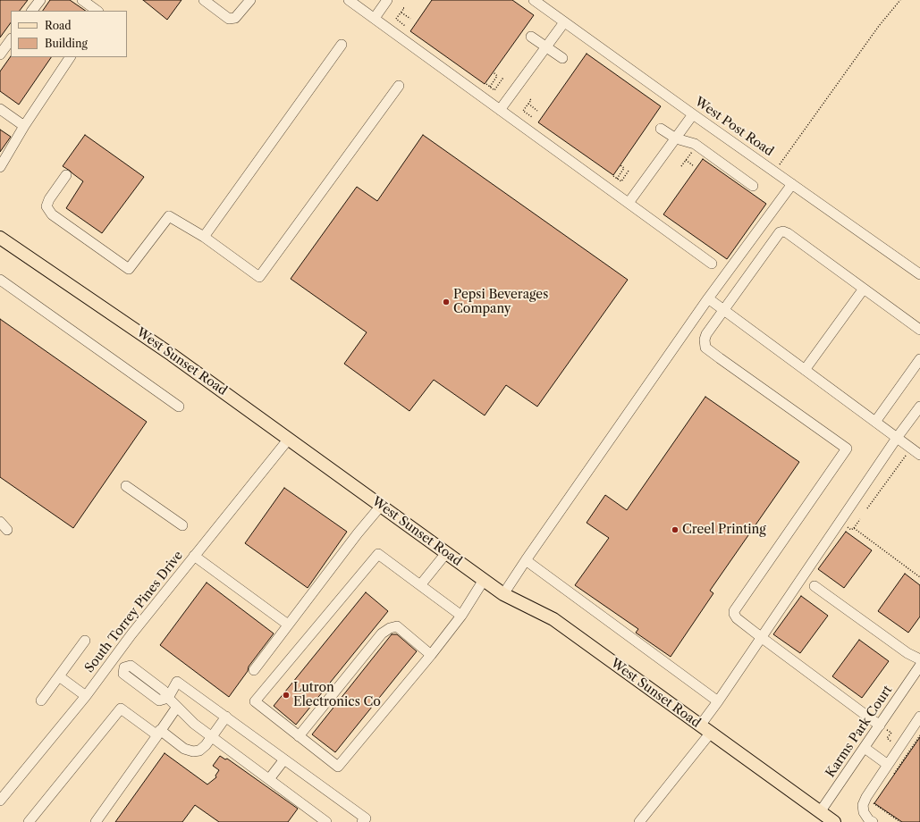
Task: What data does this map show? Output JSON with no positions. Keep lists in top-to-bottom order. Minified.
{"streets":{"main road":["West Sunset Road"],"street":["West Post Road","South Torrey Pines Drive","Karms Park Court"]},"crossings":[["West Sunset Road","South Torrey Pines Drive"],["West Sunset Road","Karms Park Court"]],"places":["Pepsi Beverages Company","Creel Printing","Lutron Electronics Co"],"legend":["Road","Building"]}
